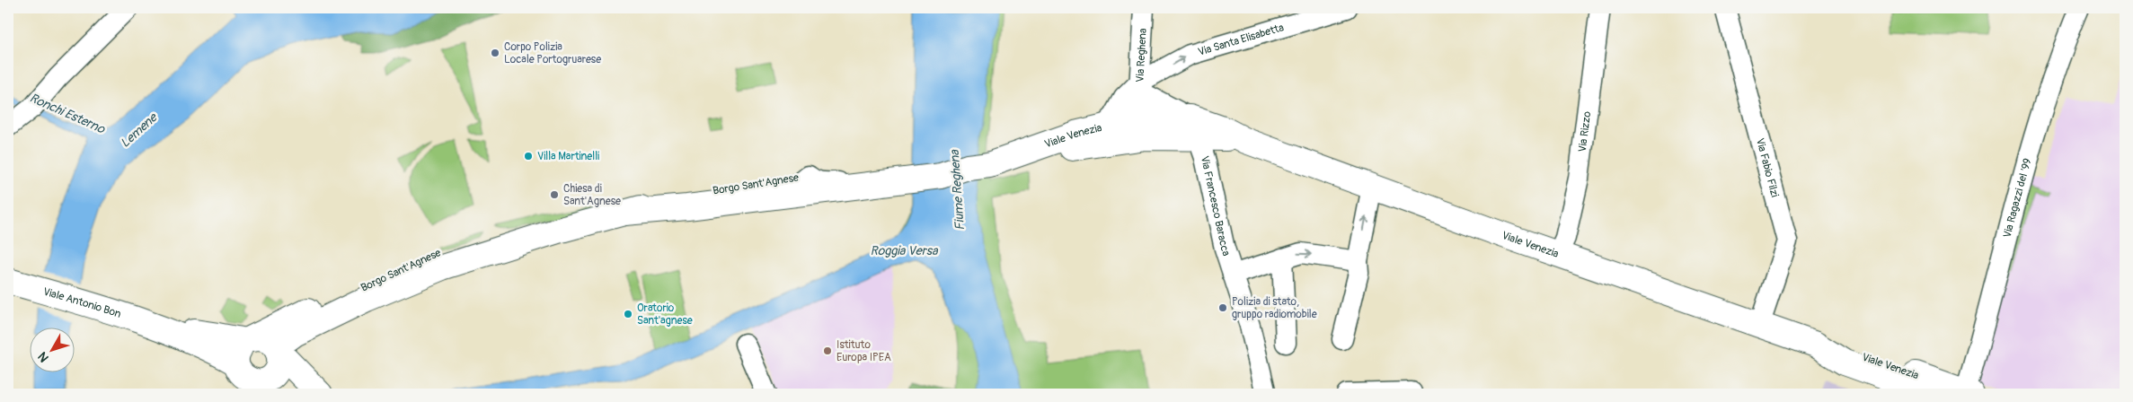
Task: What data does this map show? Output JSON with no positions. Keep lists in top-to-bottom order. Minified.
{"streets":{"main road":["Viale Venezia","Borgo Sant'Agnese","Viale Antonio Bon"],"street":["Via Santa Elisabetta","Via Reghena","Via Rizzo","Via Fabio Filzi","Via Ragazzi del '99","Via Francesco Baracca"]},"crossings":[["Via Santa Elisabetta","Via Reghena"],["Via Santa Elisabetta","Viale Venezia"],["Via Reghena","Viale Venezia"],["Via Rizzo","Viale Venezia"],["Viale Venezia","Via Fabio Filzi"],["Viale Venezia","Borgo Sant'Agnese"],["Viale Venezia","Via Ragazzi del '99"],["Viale Venezia","Via Francesco Baracca"],["Borgo Sant'Agnese","Viale Antonio Bon"]],"one_way":["Via Santa Elisabetta"],"water":["Ronchi Esterno","Lemene","Fiume Reghena","Roggia Versa"],"places":["Corpo Polizia Locale Portogruarese","Villa Martinelli","Chiesa di Sant'Agnese","Polizia di stato, gruppo radiomobile","Oratorio Sant'agnese","Istituto Europa IPEA"],"north":"bottom left"}
